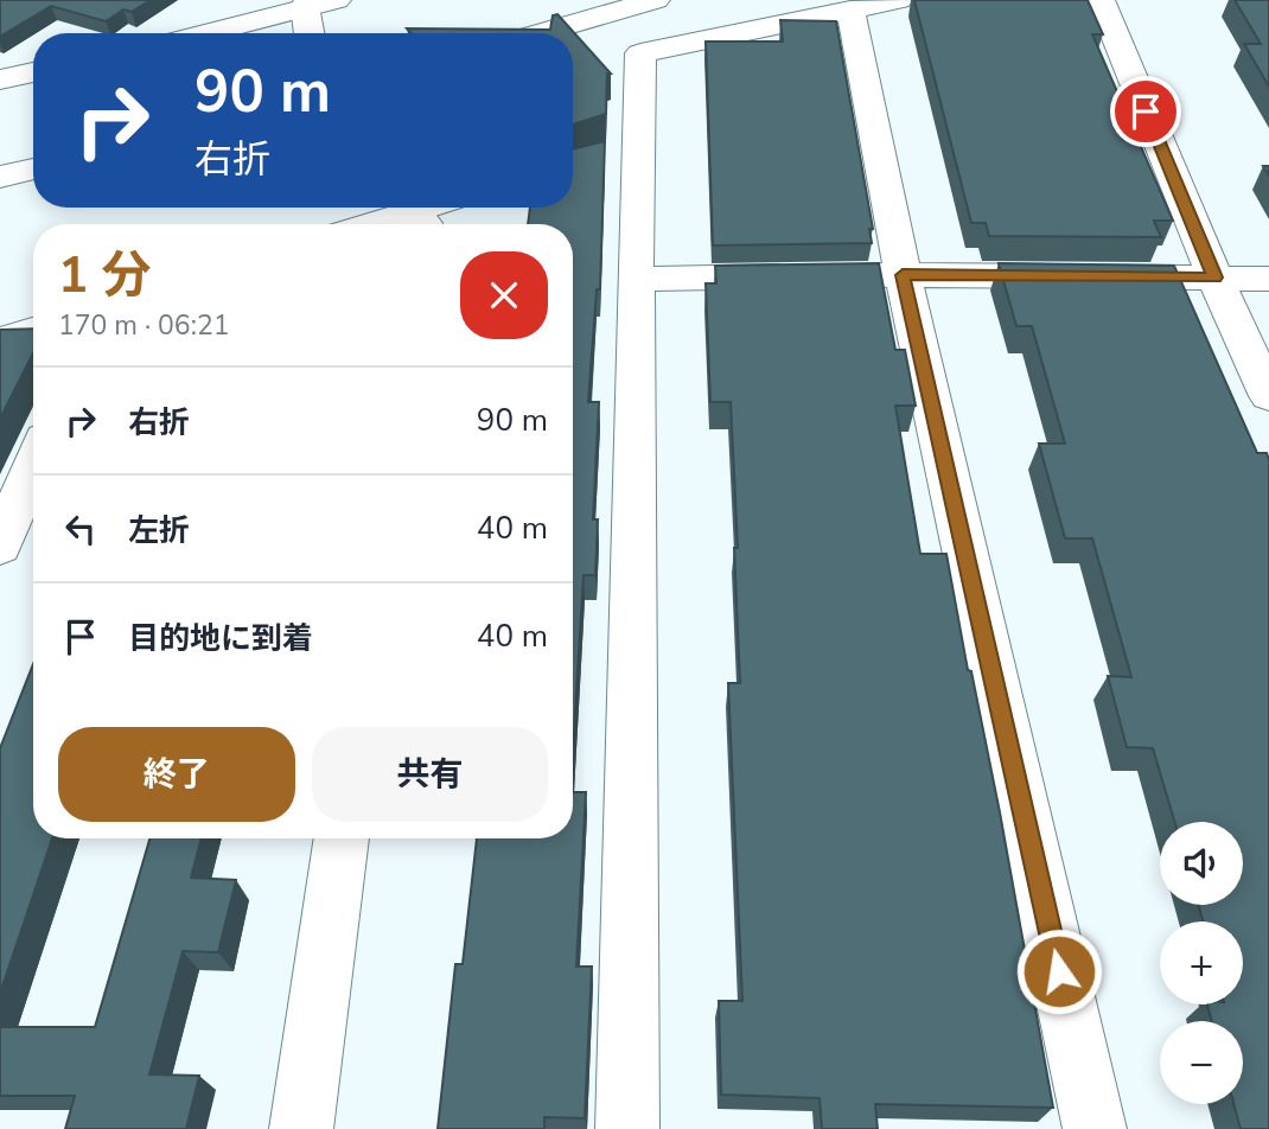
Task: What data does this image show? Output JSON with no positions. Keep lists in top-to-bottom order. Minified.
{"page":{"turn":["90 m","右折"],"heading":["1 分","170 m · 06:21"],"list":[{"name":"右折","value":"90 m"},{"name":"左折","value":"40 m"},{"name":"目的地に到着","value":"40 m"}],"buttons":["終了","共有"],"map_buttons":["+","−"]}}
